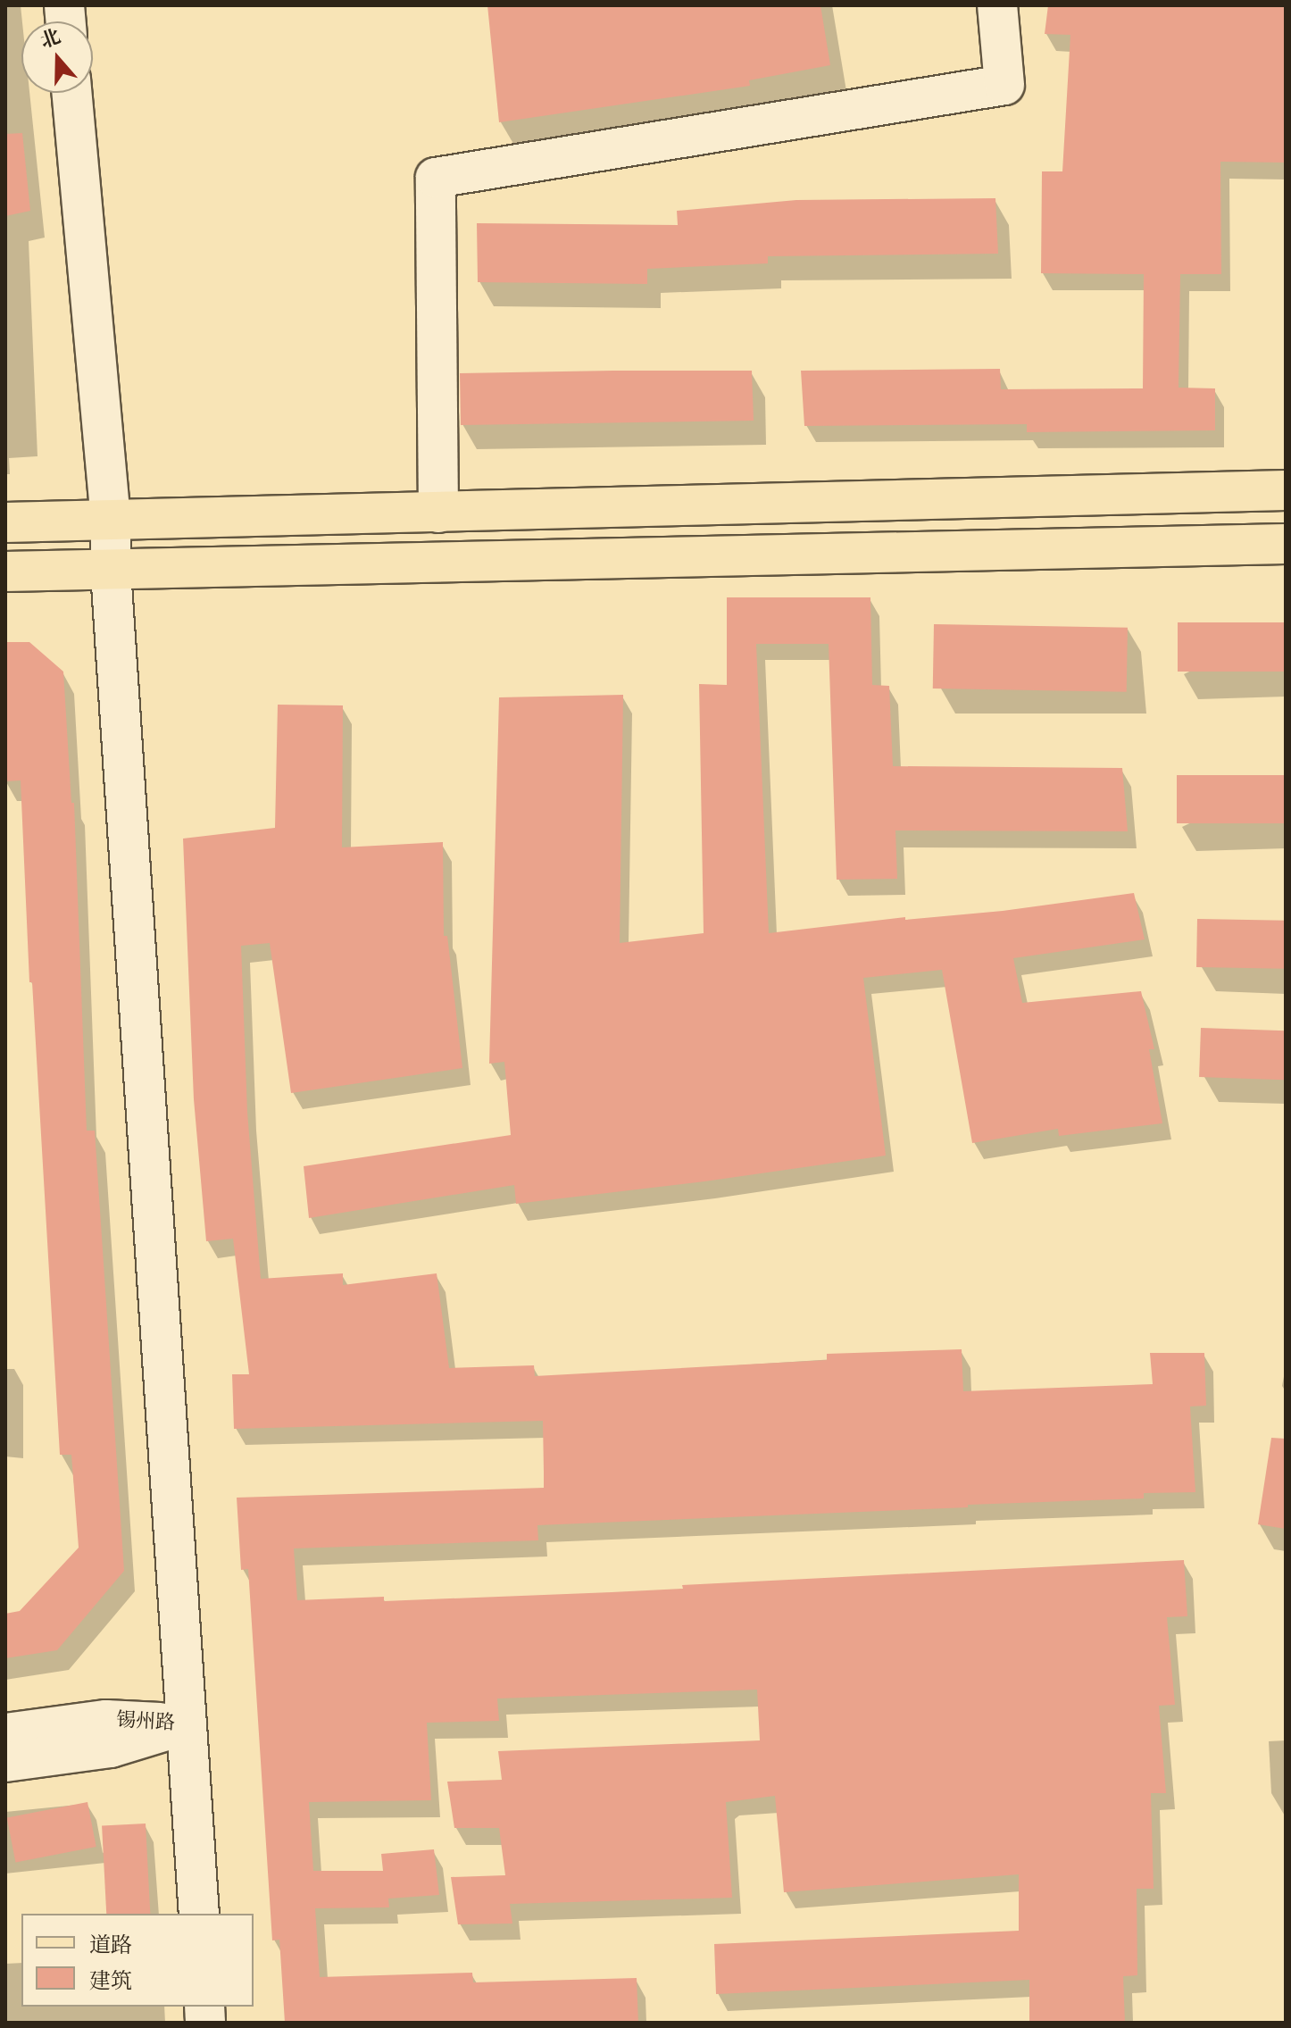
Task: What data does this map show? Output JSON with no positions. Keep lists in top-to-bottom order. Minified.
{"streets":{"street":["锡州路"]},"legend":["道路","建筑"],"north":"top"}
